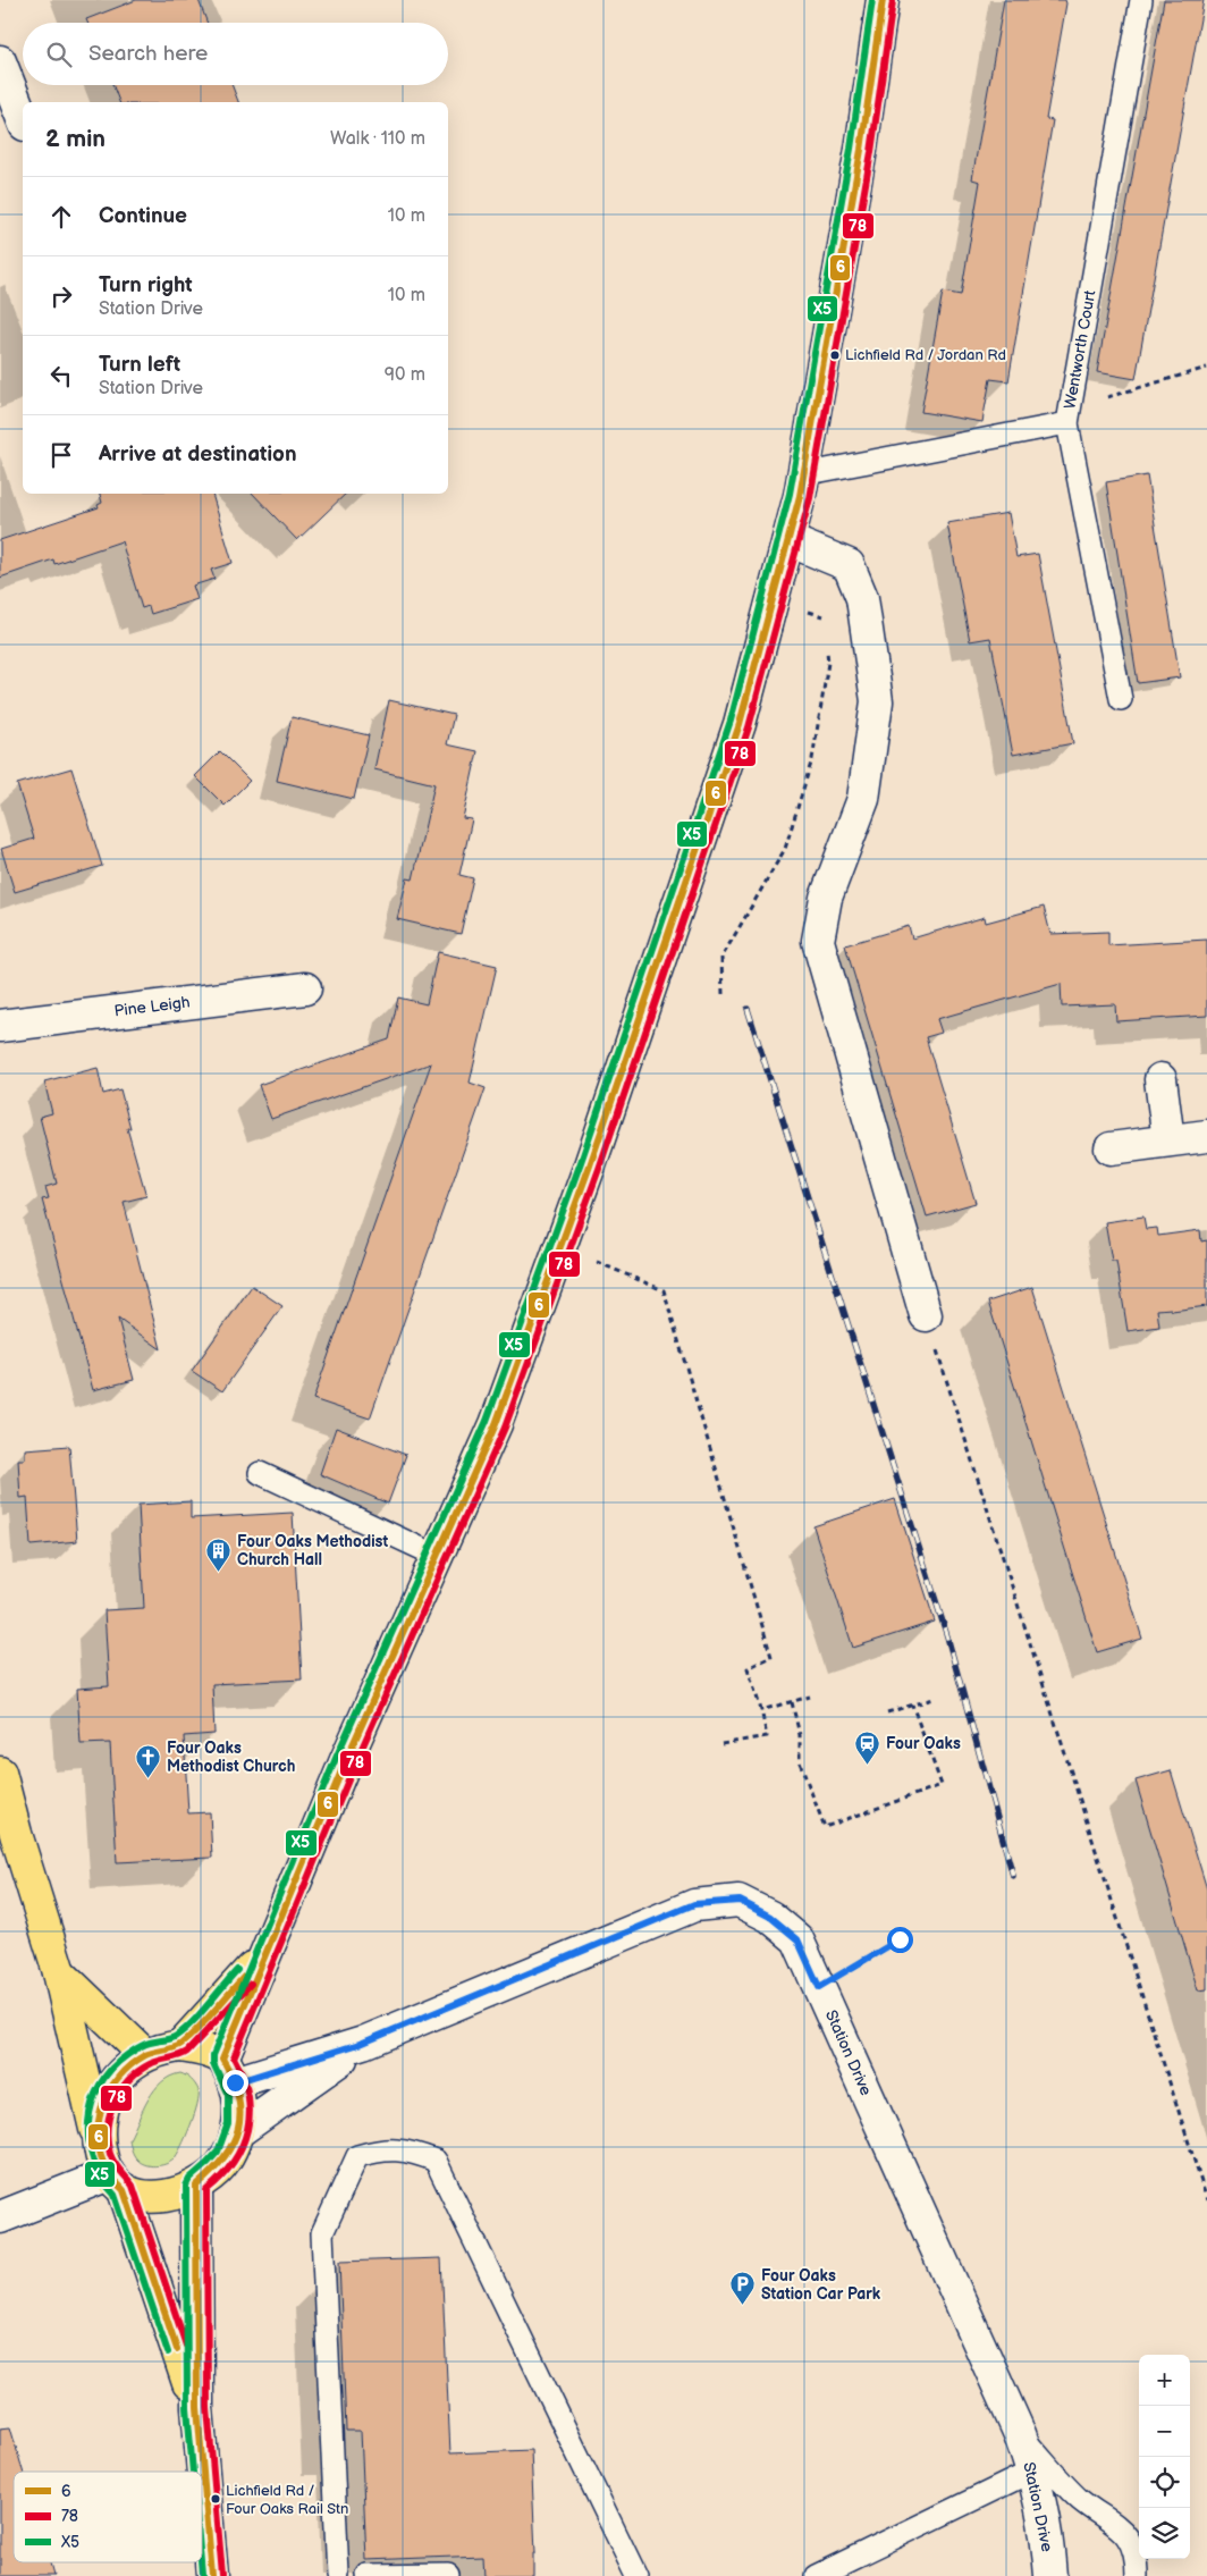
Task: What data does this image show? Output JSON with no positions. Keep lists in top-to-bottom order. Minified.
{"streets":{"street":["Pine Leigh","Station Drive"],"lane":["Wentworth Court"]},"places":{"other":["Lichfield Rd / Jordan Rd","Lichfield Rd / Four Oaks Rail Stn"],"building":["Four Oaks Methodist Church Hall"],"station":["Four Oaks"],"church":["Four Oaks Methodist Church"],"parking":["Four Oaks Station Car Park"]},"lines":["transit line 6","transit line X5","transit line 78"],"legend":["6","78","X5"],"page":{"search":"Search here","heading":["2 min","Walk · 110 m"],"list":[["Continue","10 m"],["Turn right","Station Drive","10 m"],["Turn left","Station Drive","90 m"],"Arrive at destination"],"map_buttons":["+","−"]}}
